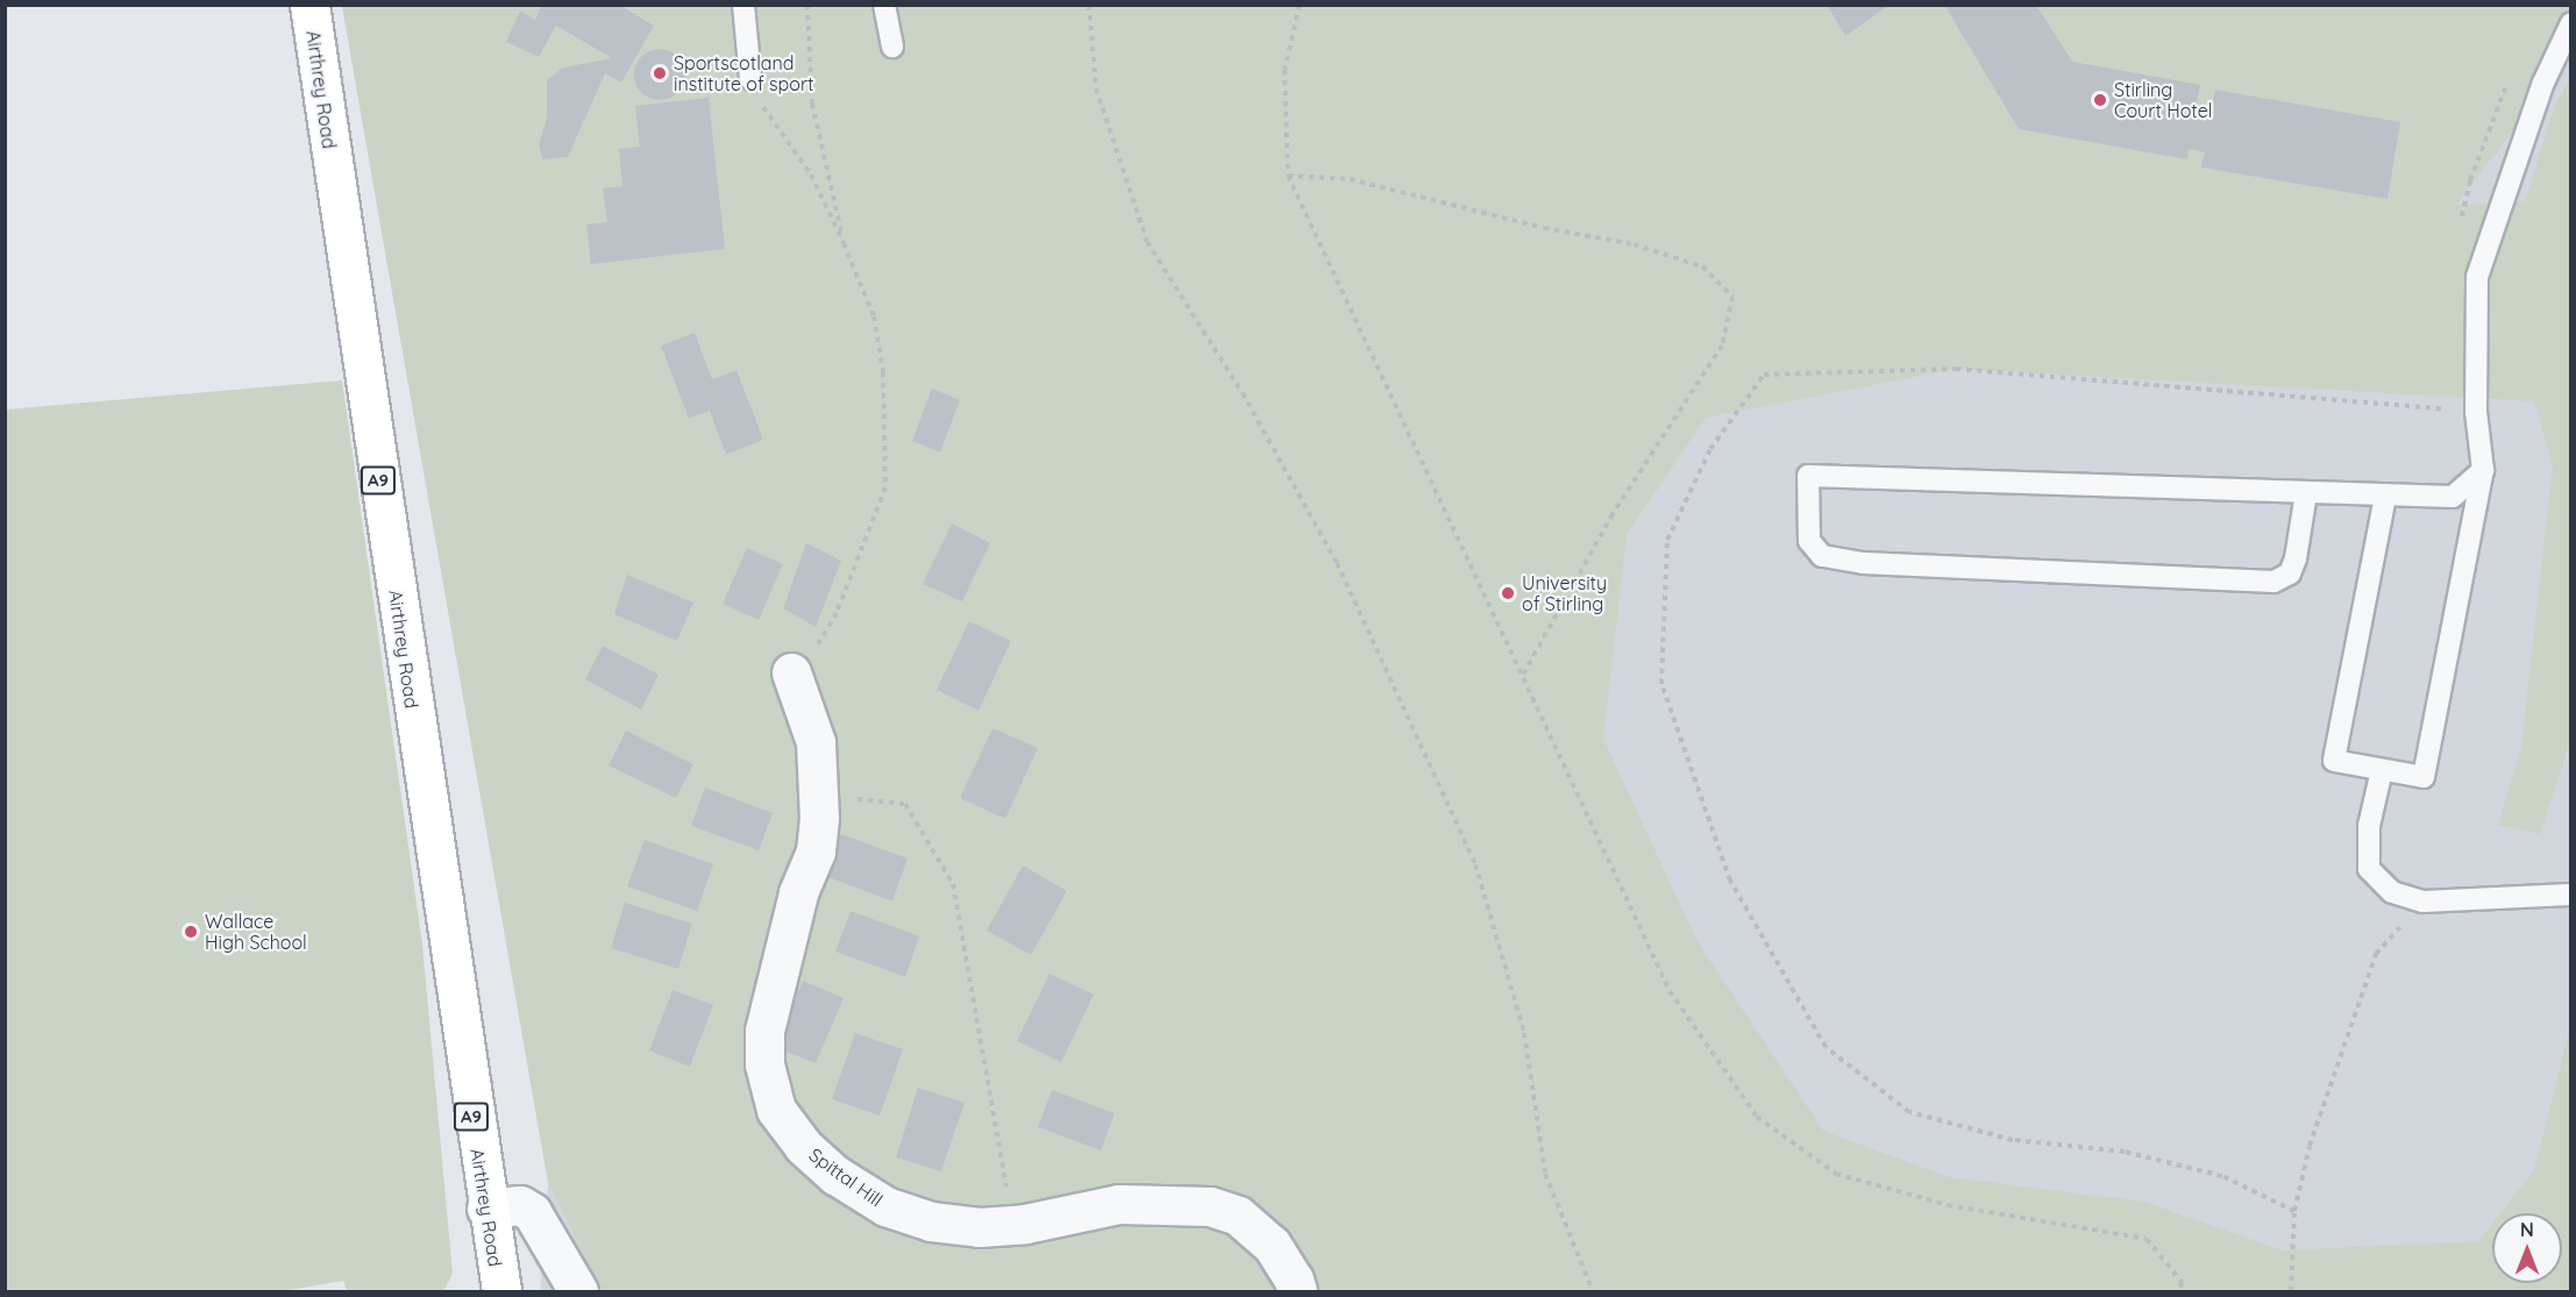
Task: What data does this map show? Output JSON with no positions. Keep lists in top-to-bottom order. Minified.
{"streets":{"main road":["Airthrey Road","A9"],"street":["Spittal Hill"]},"places":["Sportscotland institute of sport","Stirling Court Hotel","University of Stirling","Wallace High School"],"north":"top"}
